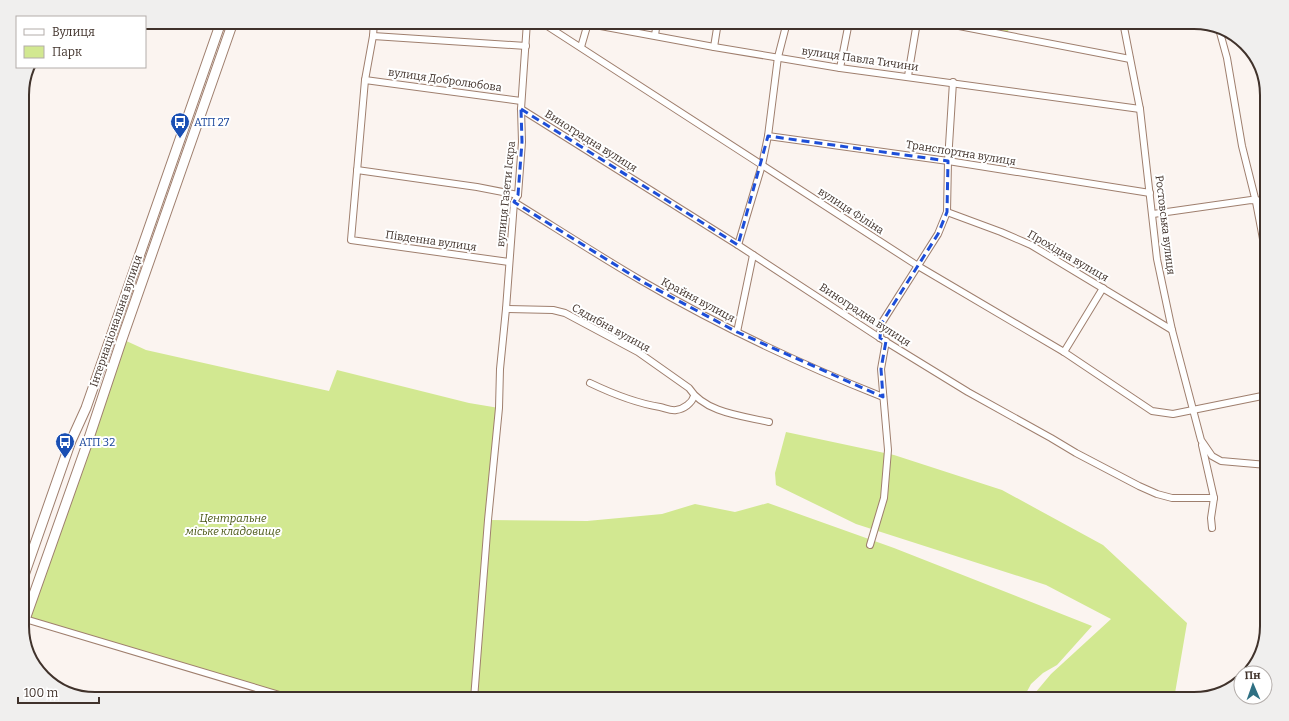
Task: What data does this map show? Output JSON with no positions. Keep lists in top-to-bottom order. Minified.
{"streets":{"main road":["Інтернаціональна вулиця"],"street":["вулиця Павла Тичини","вулиця Добролюбова","Виноградна вулиця","Транспортна вулиця","вулиця Газети Іскра","вулиця Філіна","Ростовська вулиця","Південна вулиця","Прохідна вулиця","Крайня вулиця","Сядибна вулиця"]},"crossings":[["вулиця Павла Тичини","Ростовська вулиця"],["вулиця Добролюбова","вулиця Газети Іскра"],["Виноградна вулиця","вулиця Газети Іскра"],["Транспортна вулиця","Ростовська вулиця"],["вулиця Газети Іскра","Південна вулиця"],["вулиця Газети Іскра","Крайня вулиця"],["вулиця Газети Іскра","Сядибна вулиця"],["вулиця Філіна","Ростовська вулиця"],["Ростовська вулиця","Прохідна вулиця"]],"parks":["Центральне міське кладовище"],"places":{"bus stop":["АТП 27","АТП 32"]},"legend":["Вулиця","Парк"],"scale_bar":"100 m","north":"top"}
